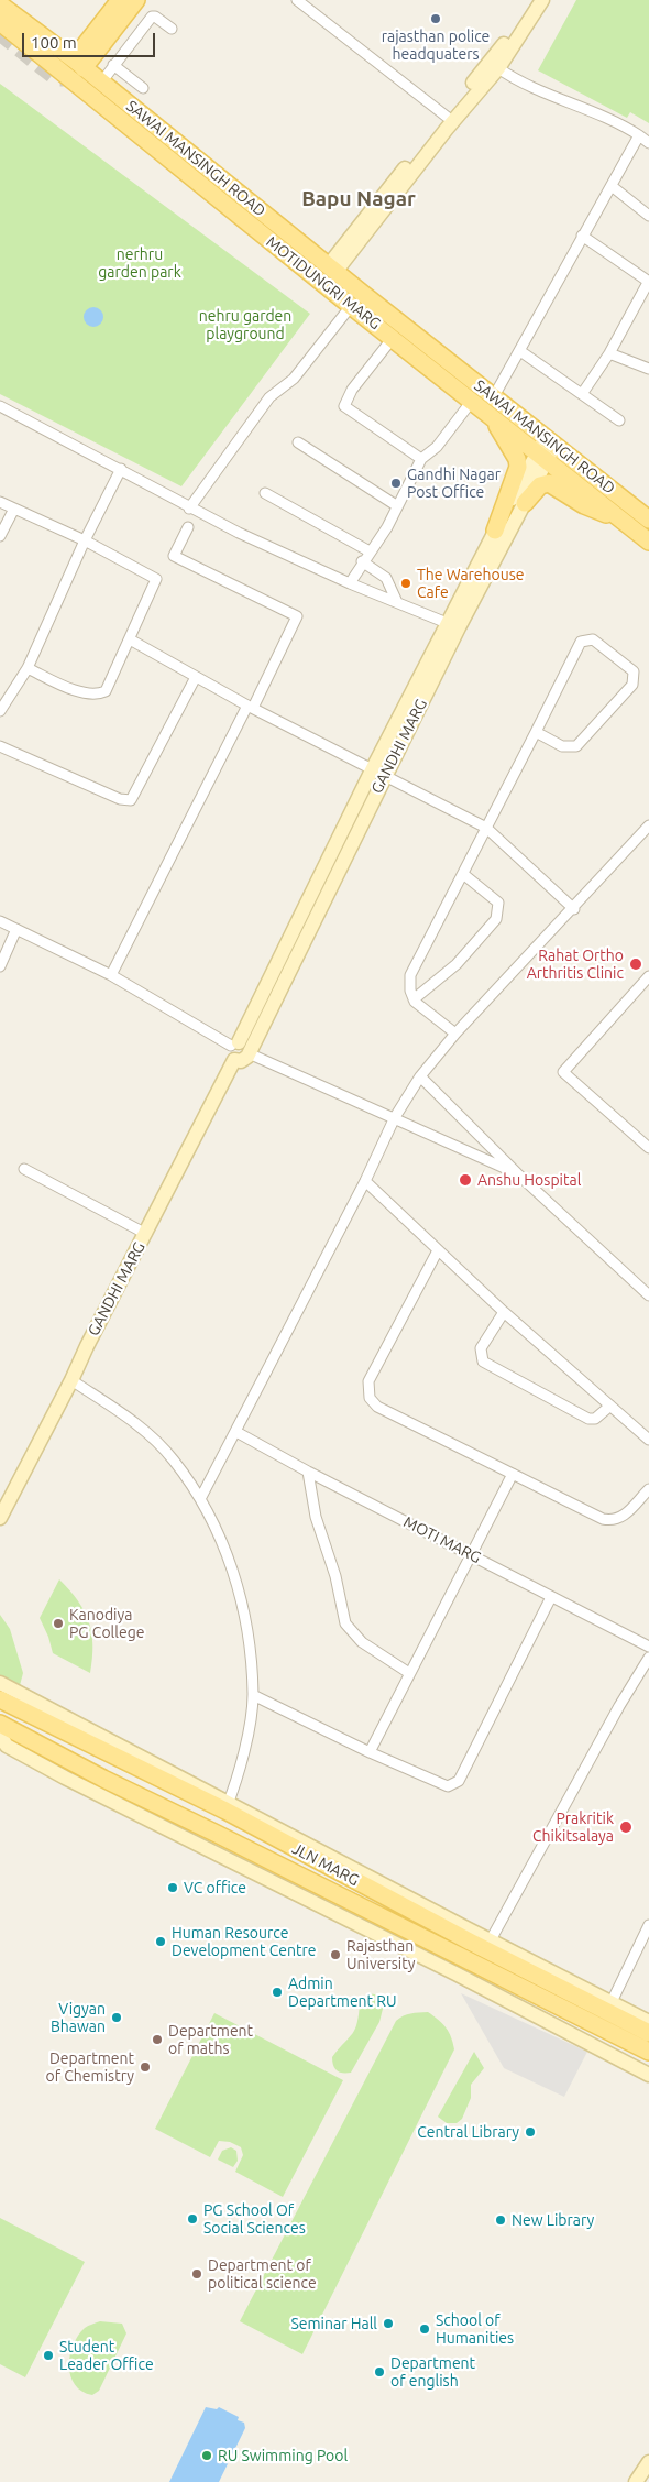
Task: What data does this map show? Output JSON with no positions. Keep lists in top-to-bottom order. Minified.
{"streets":{"main road":["SAWAI MANSINGH ROAD","MOTIDUNGRI MARG","JLN MARG"],"street":["GANDHI MARG","MOTI MARG"]},"districts":["Bapu Nagar"],"parks":["nerhru garden park","nehru garden playground"],"places":["rajasthan police headquaters","Gandhi Nagar Post Office","The Warehouse Cafe","Rahat Ortho Arthritis Clinic","Anshu Hospital","Kanodiya PG College","Prakritik Chikitsalaya","VC office","Human Resource Development Centre","Rajasthan University","Admin Department RU","Vigyan Bhawan","Department of maths","Department of Chemistry","Central Library","PG School Of Social Sciences","New Library","Department of political science","Seminar Hall","School of Humanities","Student Leader Office","Department of english","RU Swimming Pool"],"scale_bar":"100 m"}
